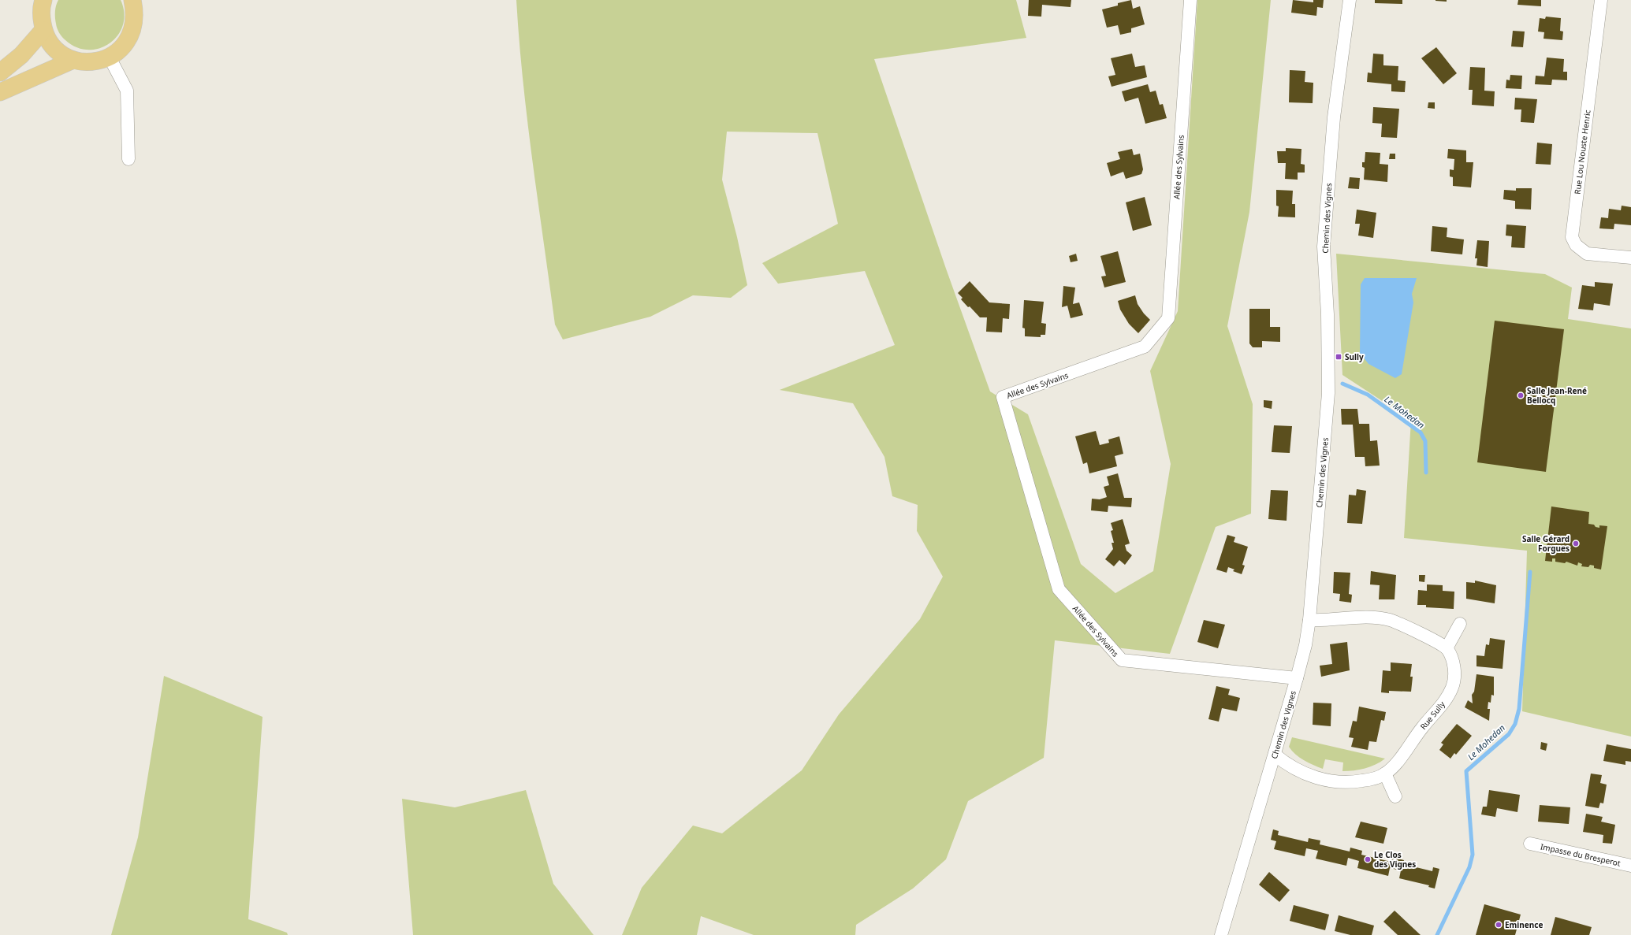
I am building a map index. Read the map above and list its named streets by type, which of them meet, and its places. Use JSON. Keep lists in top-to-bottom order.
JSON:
{
  "streets": {
    "street": [
      "Rue Lou Nouste Henric",
      "Allée des Sylvains",
      "Chemin des Vignes",
      "Rue Sully",
      "Impasse du Bresperot"
    ]
  },
  "crossings": [
    ["Allée des Sylvains", "Chemin des Vignes"],
    ["Chemin des Vignes", "Rue Sully"]
  ],
  "water": ["Le Mohedan"],
  "places": {
    "transit": ["Sully"],
    "other": [
      "Salle Jean-René Bellocq",
      "Salle Gérard Forgues",
      "Le Clos des Vignes",
      "Eminence"
    ]
  }
}
